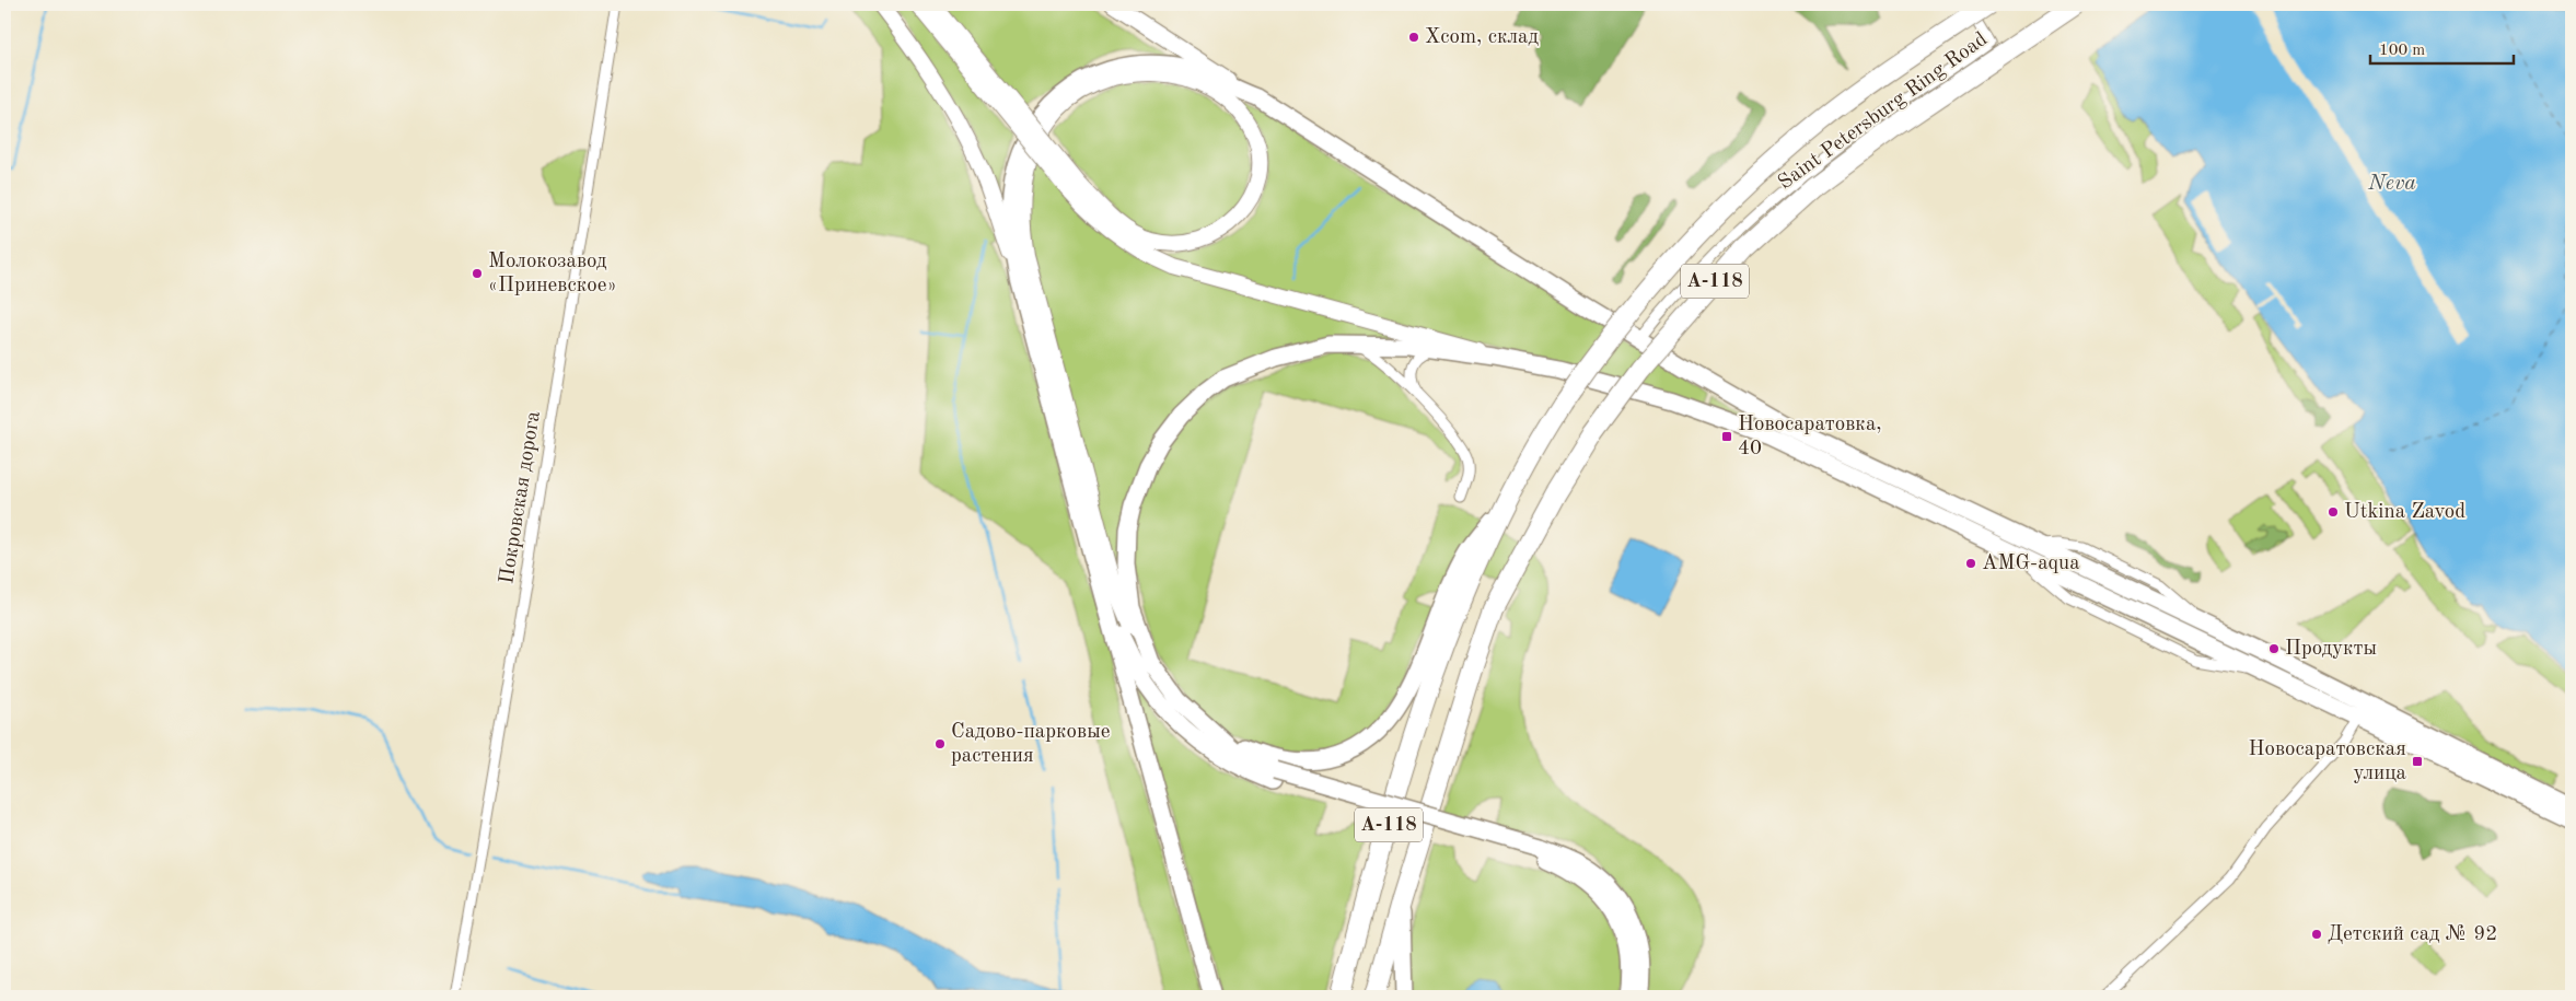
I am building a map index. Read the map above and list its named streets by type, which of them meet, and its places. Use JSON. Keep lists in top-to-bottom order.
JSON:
{
  "streets": {
    "highway": ["Saint Petersburg Ring Road", "А-118"],
    "street": ["Покровская дорога"]
  },
  "water": ["Neva"],
  "places": {
    "other": [
      "Xсom, склад",
      "Молокозавод «Приневское»",
      "Utkina Zavod",
      "AMG-aqua",
      "Продукты",
      "Садово-парковые растения",
      "Детский сад № 92"
    ],
    "transit": ["Новосаратовка, 40", "Новосаратовская улица"]
  },
  "scale_bar": "100 m"
}
